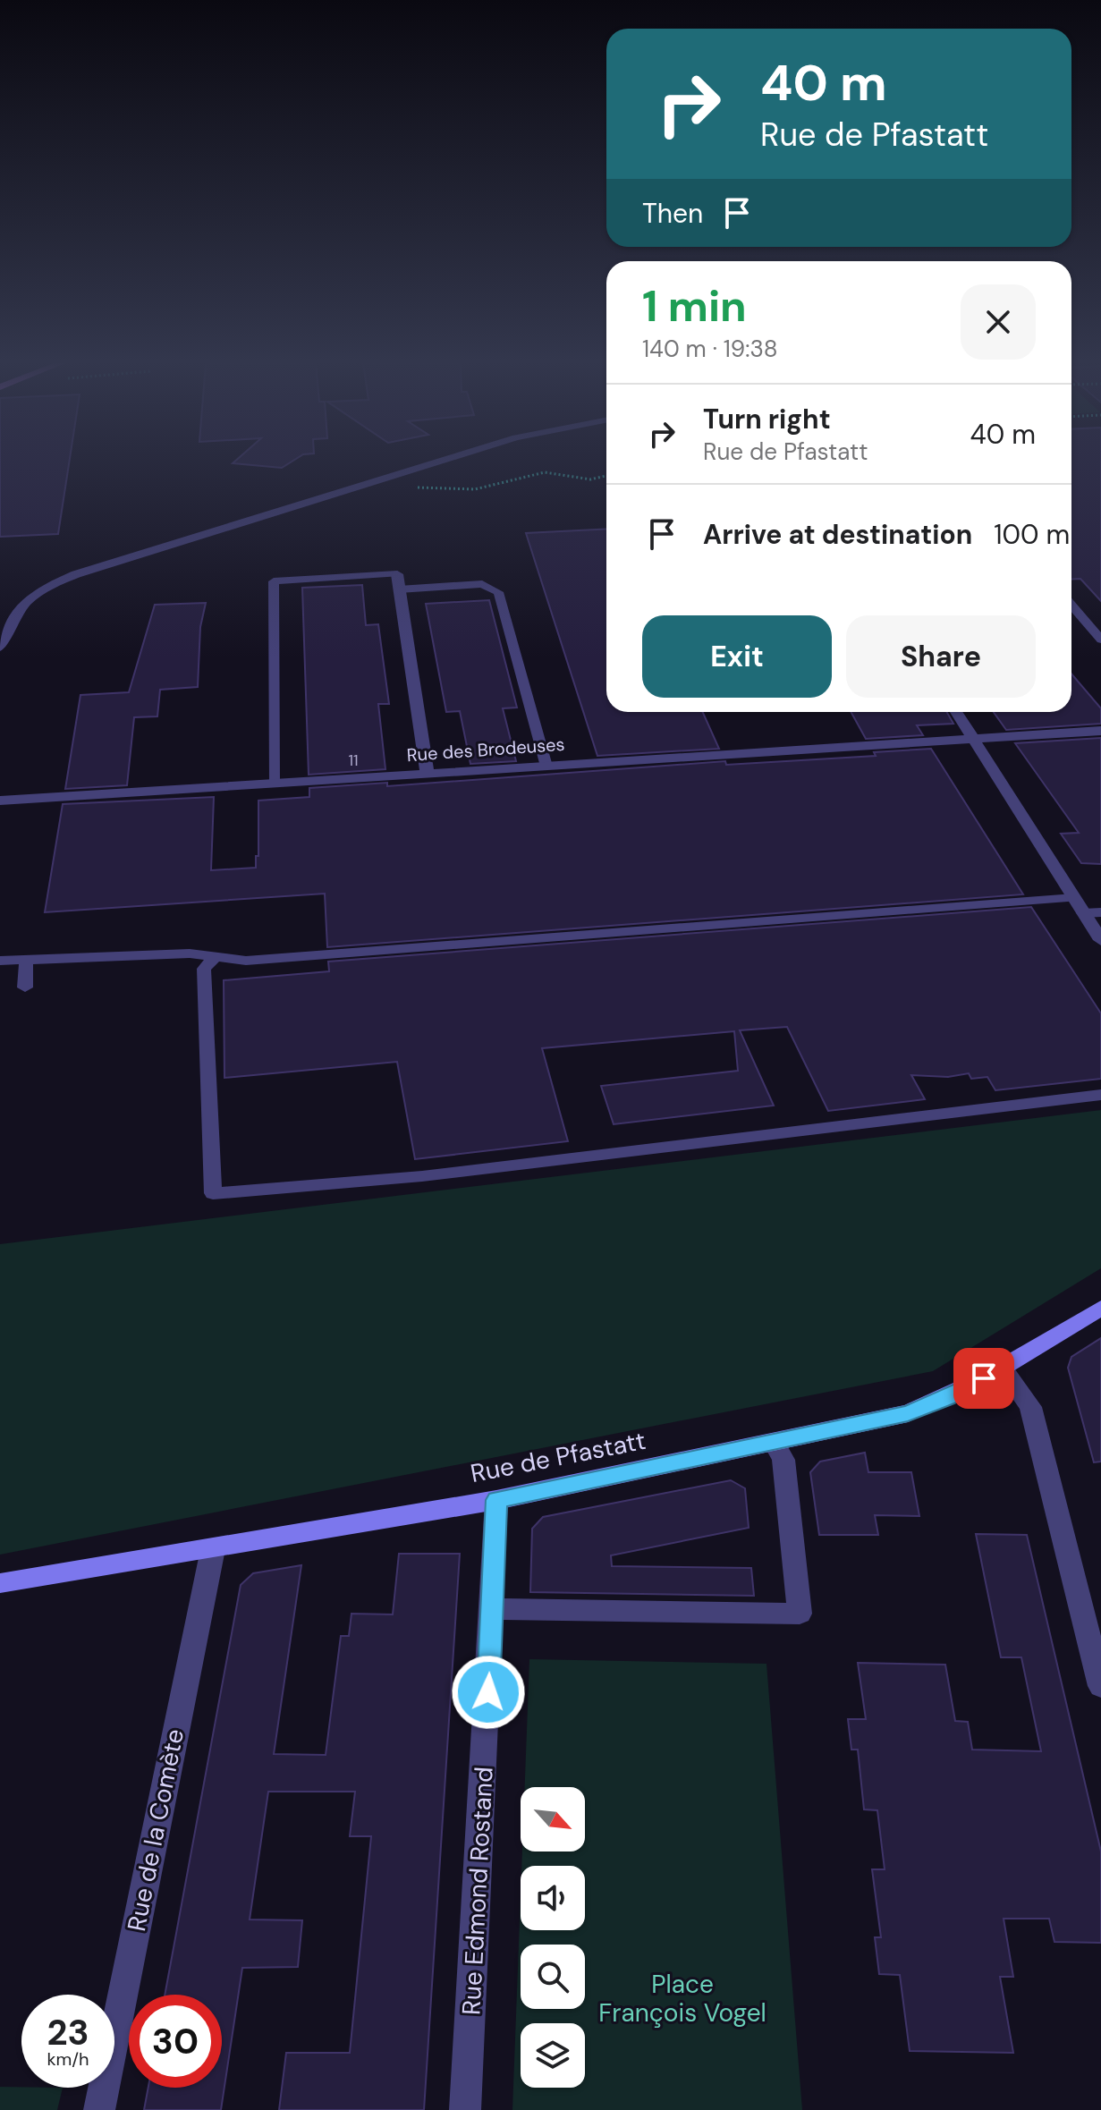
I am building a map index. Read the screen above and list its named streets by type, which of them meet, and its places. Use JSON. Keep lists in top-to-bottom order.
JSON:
{
  "streets": {
    "street": [
      "Rue des Brodeuses",
      "Rue de Pfastatt",
      "Rue de la Comète",
      "Rue Edmond Rostand"
    ]
  },
  "crossings": [
    ["Rue de Pfastatt", "Rue de la Comète"],
    ["Rue de Pfastatt", "Rue Edmond Rostand"]
  ],
  "parks": ["Place François Vogel"],
  "house_numbers": ["11"],
  "north": "bottom right",
  "page": {
    "turn": ["40 m", "Rue de Pfastatt"],
    "then": "Then",
    "heading": ["1 min", "140 m · 19:38"],
    "list": [
      {
        "name": "Turn right",
        "note": "Rue de Pfastatt",
        "value": "40 m"
      },
      {
        "name": "Arrive at destination",
        "value": "100 m"
      }
    ],
    "buttons": ["Exit", "Share"],
    "speed": "23 km/h",
    "limit": "30"
  }
}
